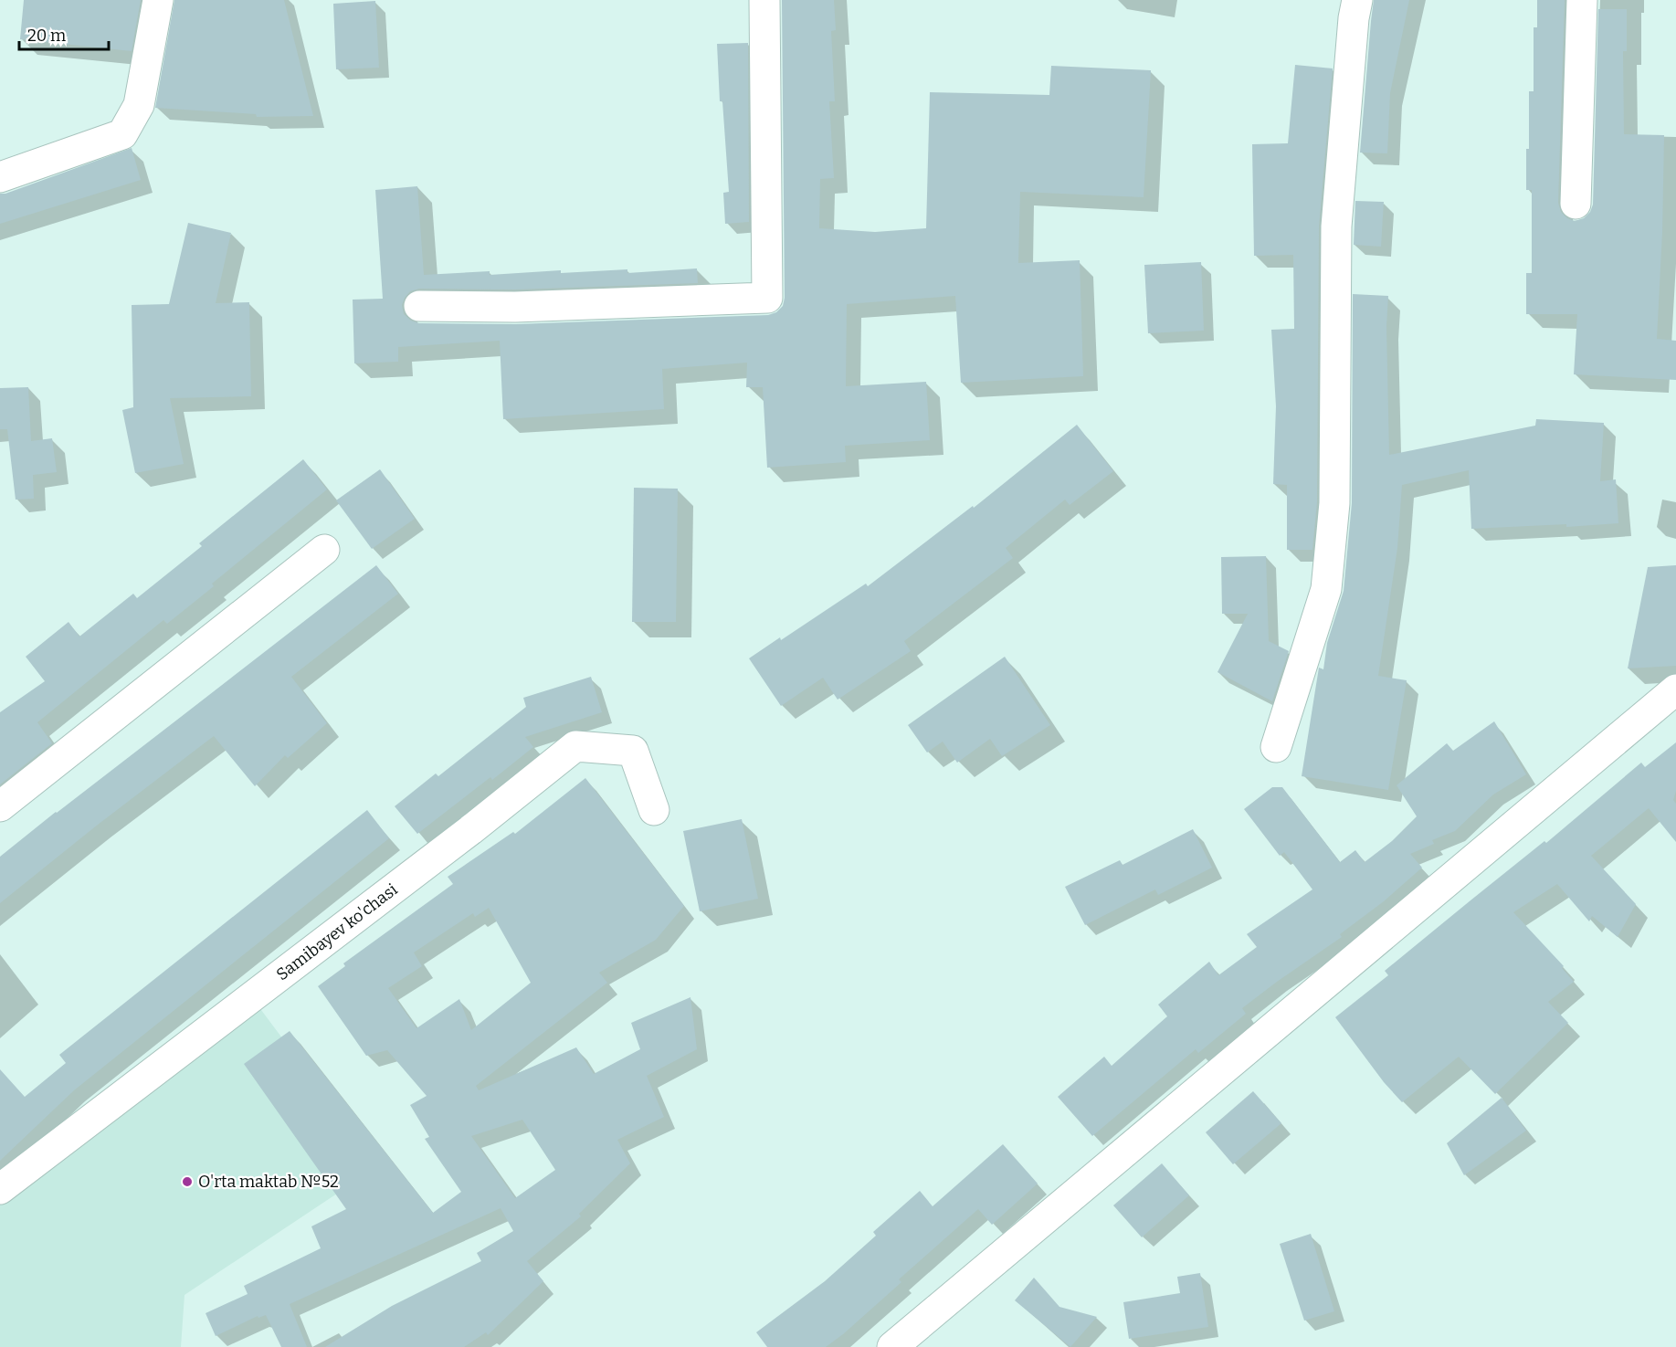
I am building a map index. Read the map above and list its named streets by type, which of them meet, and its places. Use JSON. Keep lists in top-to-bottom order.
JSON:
{
  "streets": {
    "street": ["Samibayev ko'chasi"]
  },
  "places": ["O'rta maktab №52"],
  "scale_bar": "20 m"
}
